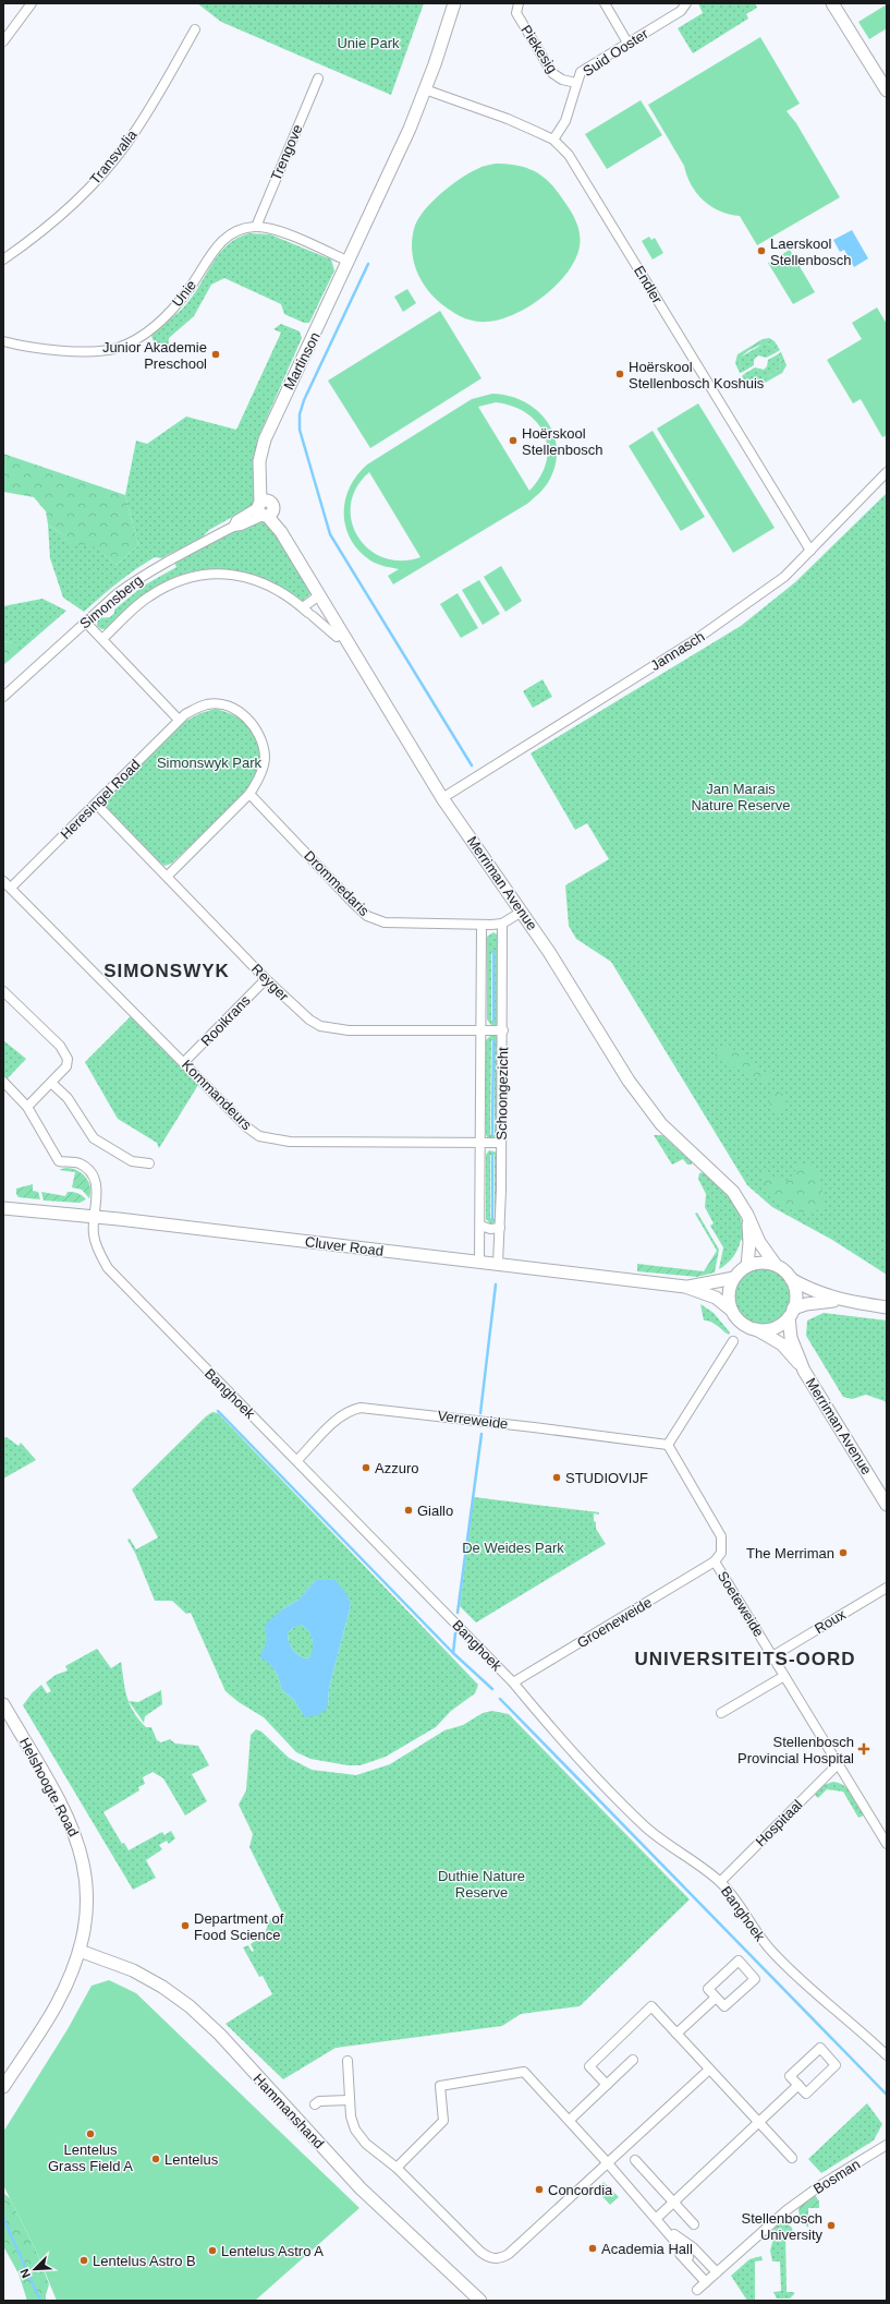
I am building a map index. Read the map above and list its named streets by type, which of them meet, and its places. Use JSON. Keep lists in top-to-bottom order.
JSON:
{
  "streets": {
    "street": [
      "Piekesig",
      "Suid Ooster",
      "Trengove",
      "Transvalia",
      "Endler",
      "Unie",
      "Martinson",
      "Simonsberg",
      "Jannasch",
      "Heresingel Road",
      "Drommedaris",
      "Merriman Avenue",
      "Reyger",
      "Rooikrans",
      "Schoongezicht",
      "Kommandeurs",
      "Cluver Road",
      "Banghoek",
      "Verreweide",
      "Soeteweide",
      "Roux",
      "Groeneweide",
      "Helshoogte Road",
      "Hospitaal",
      "Hammanshand",
      "Bosman"
    ]
  },
  "crossings": [
    ["Piekesig", "Suid Ooster"],
    ["Suid Ooster", "Endler"],
    ["Trengove", "Unie"],
    ["Endler", "Martinson"],
    ["Endler", "Jannasch"],
    ["Unie", "Martinson"],
    ["Martinson", "Simonsberg"],
    ["Martinson", "Merriman Avenue"],
    ["Simonsberg", "Merriman Avenue"],
    ["Jannasch", "Merriman Avenue"],
    ["Heresingel Road", "Drommedaris"],
    ["Heresingel Road", "Reyger"],
    ["Heresingel Road", "Kommandeurs"],
    ["Drommedaris", "Merriman Avenue"],
    ["Drommedaris", "Schoongezicht"],
    ["Merriman Avenue", "Cluver Road"],
    ["Reyger", "Rooikrans"],
    ["Reyger", "Schoongezicht"],
    ["Rooikrans", "Kommandeurs"],
    ["Schoongezicht", "Kommandeurs"],
    ["Schoongezicht", "Cluver Road"],
    ["Cluver Road", "Banghoek"],
    ["Banghoek", "Verreweide"],
    ["Banghoek", "Groeneweide"],
    ["Banghoek", "Hospitaal"],
    ["Verreweide", "Soeteweide"],
    ["Soeteweide", "Roux"],
    ["Soeteweide", "Groeneweide"],
    ["Soeteweide", "Hospitaal"],
    ["Helshoogte Road", "Hammanshand"]
  ],
  "districts": ["SIMONSWYK", "UNIVERSITEITS-OORD"],
  "parks": [
    "Unie Park",
    "Simonswyk Park",
    "Jan Marais Nature Reserve",
    "De Weides Park",
    "Duthie Nature Reserve"
  ],
  "places": {
    "other": [
      "Laerskool Stellenbosch",
      "Junior Akademie Preschool",
      "Hoërskool Stellenbosch Koshuis",
      "Hoërskool Stellenbosch",
      "Azzuro",
      "STUDIOVIJF",
      "Giallo",
      "The Merriman",
      "Department of Food Science",
      "Lentelus Grass Field A",
      "Lentelus",
      "Concordia",
      "Stellenbosch University",
      "Academia Hall",
      "Lentelus Astro A",
      "Lentelus Astro B"
    ],
    "health": ["Stellenbosch Provincial Hospital"]
  },
  "north": "bottom left"
}
